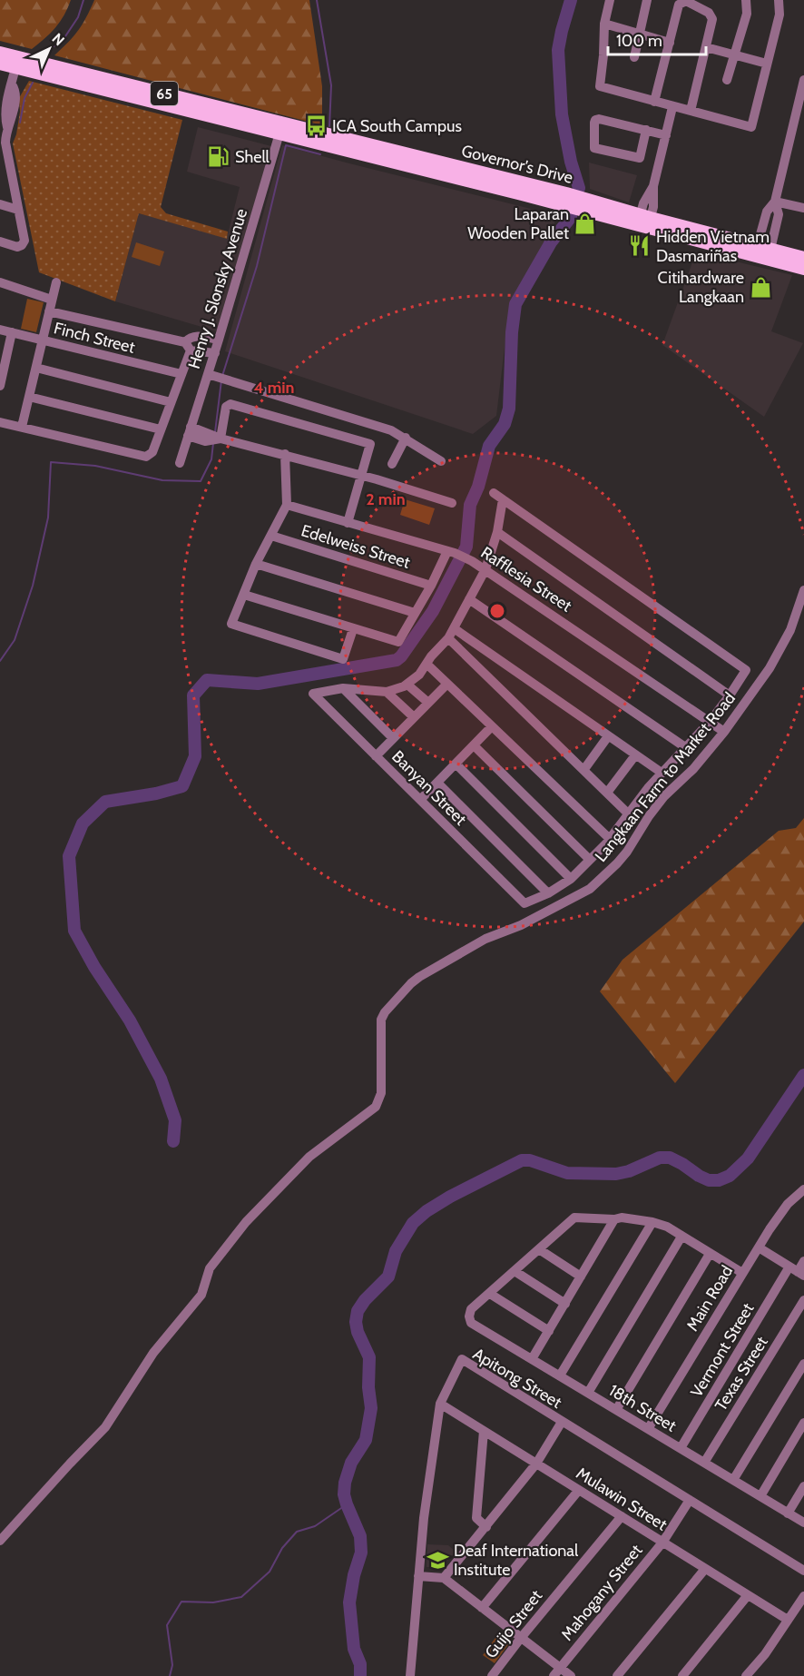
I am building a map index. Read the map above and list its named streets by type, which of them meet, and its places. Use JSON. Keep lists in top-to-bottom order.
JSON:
{
  "streets": {
    "main road": ["65", "Governor's Drive"],
    "street": [
      "Henry J. Slonsky Avenue",
      "Finch Street",
      "Edelweiss Street",
      "Rafflesia Street",
      "Langkaan Farm to Market Road",
      "Banyan Street",
      "Main Road",
      "Vermont Street",
      "Texas Street",
      "Apitong Street",
      "18th Street",
      "Mulawin Street",
      "Mahogany Street",
      "Guijo Street"
    ]
  },
  "crossings": [
    ["Governor's Drive", "Henry J. Slonsky Avenue"],
    ["Rafflesia Street", "Langkaan Farm to Market Road"],
    ["Main Road", "18th Street"],
    ["Vermont Street", "18th Street"],
    ["Texas Street", "18th Street"],
    ["Apitong Street", "Mulawin Street"],
    ["Apitong Street", "Mahogany Street"],
    ["Mulawin Street", "Mahogany Street"],
    ["Mulawin Street", "Guijo Street"]
  ],
  "places": {
    "bus stop": ["ICA South Campus"],
    "fuel station": ["Shell"],
    "shop": ["Laparan Wooden Pallet", "Citihardware Langkaan"],
    "restaurant": ["Hidden Vietnam Dasmariñas"],
    "school or university": ["Deaf International Institute"]
  },
  "scale_bar": "100 m",
  "north": "top right",
  "rings": ["4 min", "2 min"]
}
